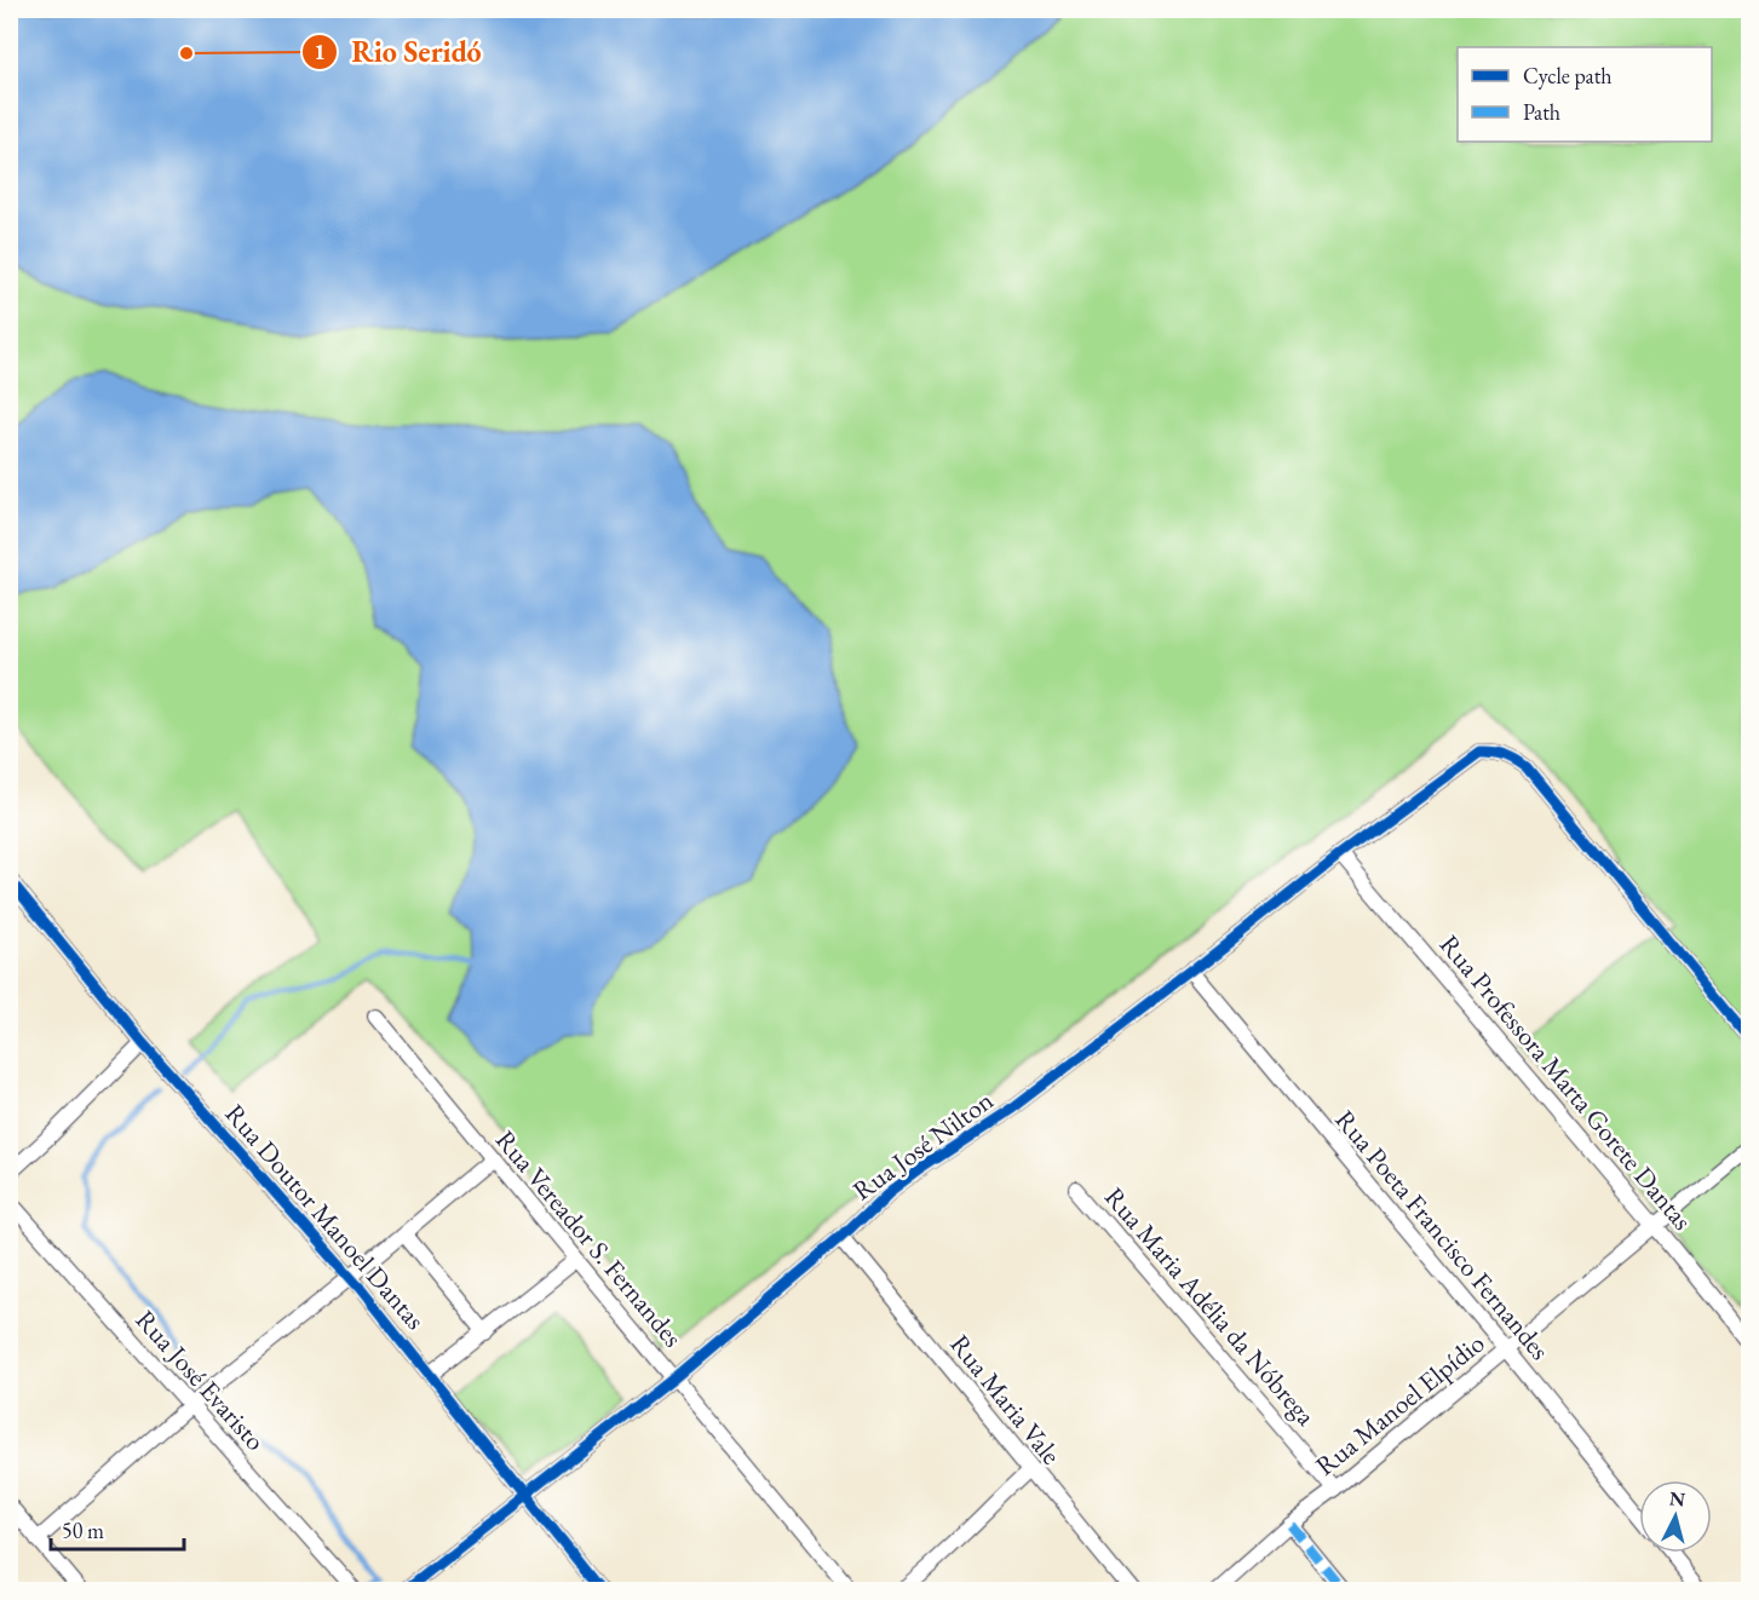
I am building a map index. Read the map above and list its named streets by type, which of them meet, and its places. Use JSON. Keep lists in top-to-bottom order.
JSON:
{
  "streets": {
    "street": [
      "Rua Professora Marta Gorete Dantas",
      "Rua José Nilton",
      "Rua Doutor Manoel Dantas",
      "Rua Poeta Francisco Fernandes",
      "Rua Vereador S. Fernandes",
      "Rua Maria Adélia da Nóbrega",
      "Rua José Evaristo",
      "Rua Maria Vale",
      "Rua Manoel Elpídio"
    ]
  },
  "crossings": [
    ["Rua Professora Marta Gorete Dantas", "Rua José Nilton"],
    ["Rua Professora Marta Gorete Dantas", "Rua Manoel Elpídio"],
    ["Rua José Nilton", "Rua Doutor Manoel Dantas"],
    ["Rua José Nilton", "Rua Poeta Francisco Fernandes"],
    ["Rua José Nilton", "Rua Vereador S. Fernandes"],
    ["Rua José Nilton", "Rua Maria Vale"],
    ["Rua Poeta Francisco Fernandes", "Rua Manoel Elpídio"],
    ["Rua Maria Adélia da Nóbrega", "Rua Manoel Elpídio"]
  ],
  "places": ["Rio Seridó"],
  "legend": ["Cycle path", "Path"],
  "scale_bar": "50 m",
  "north": "top"
}
